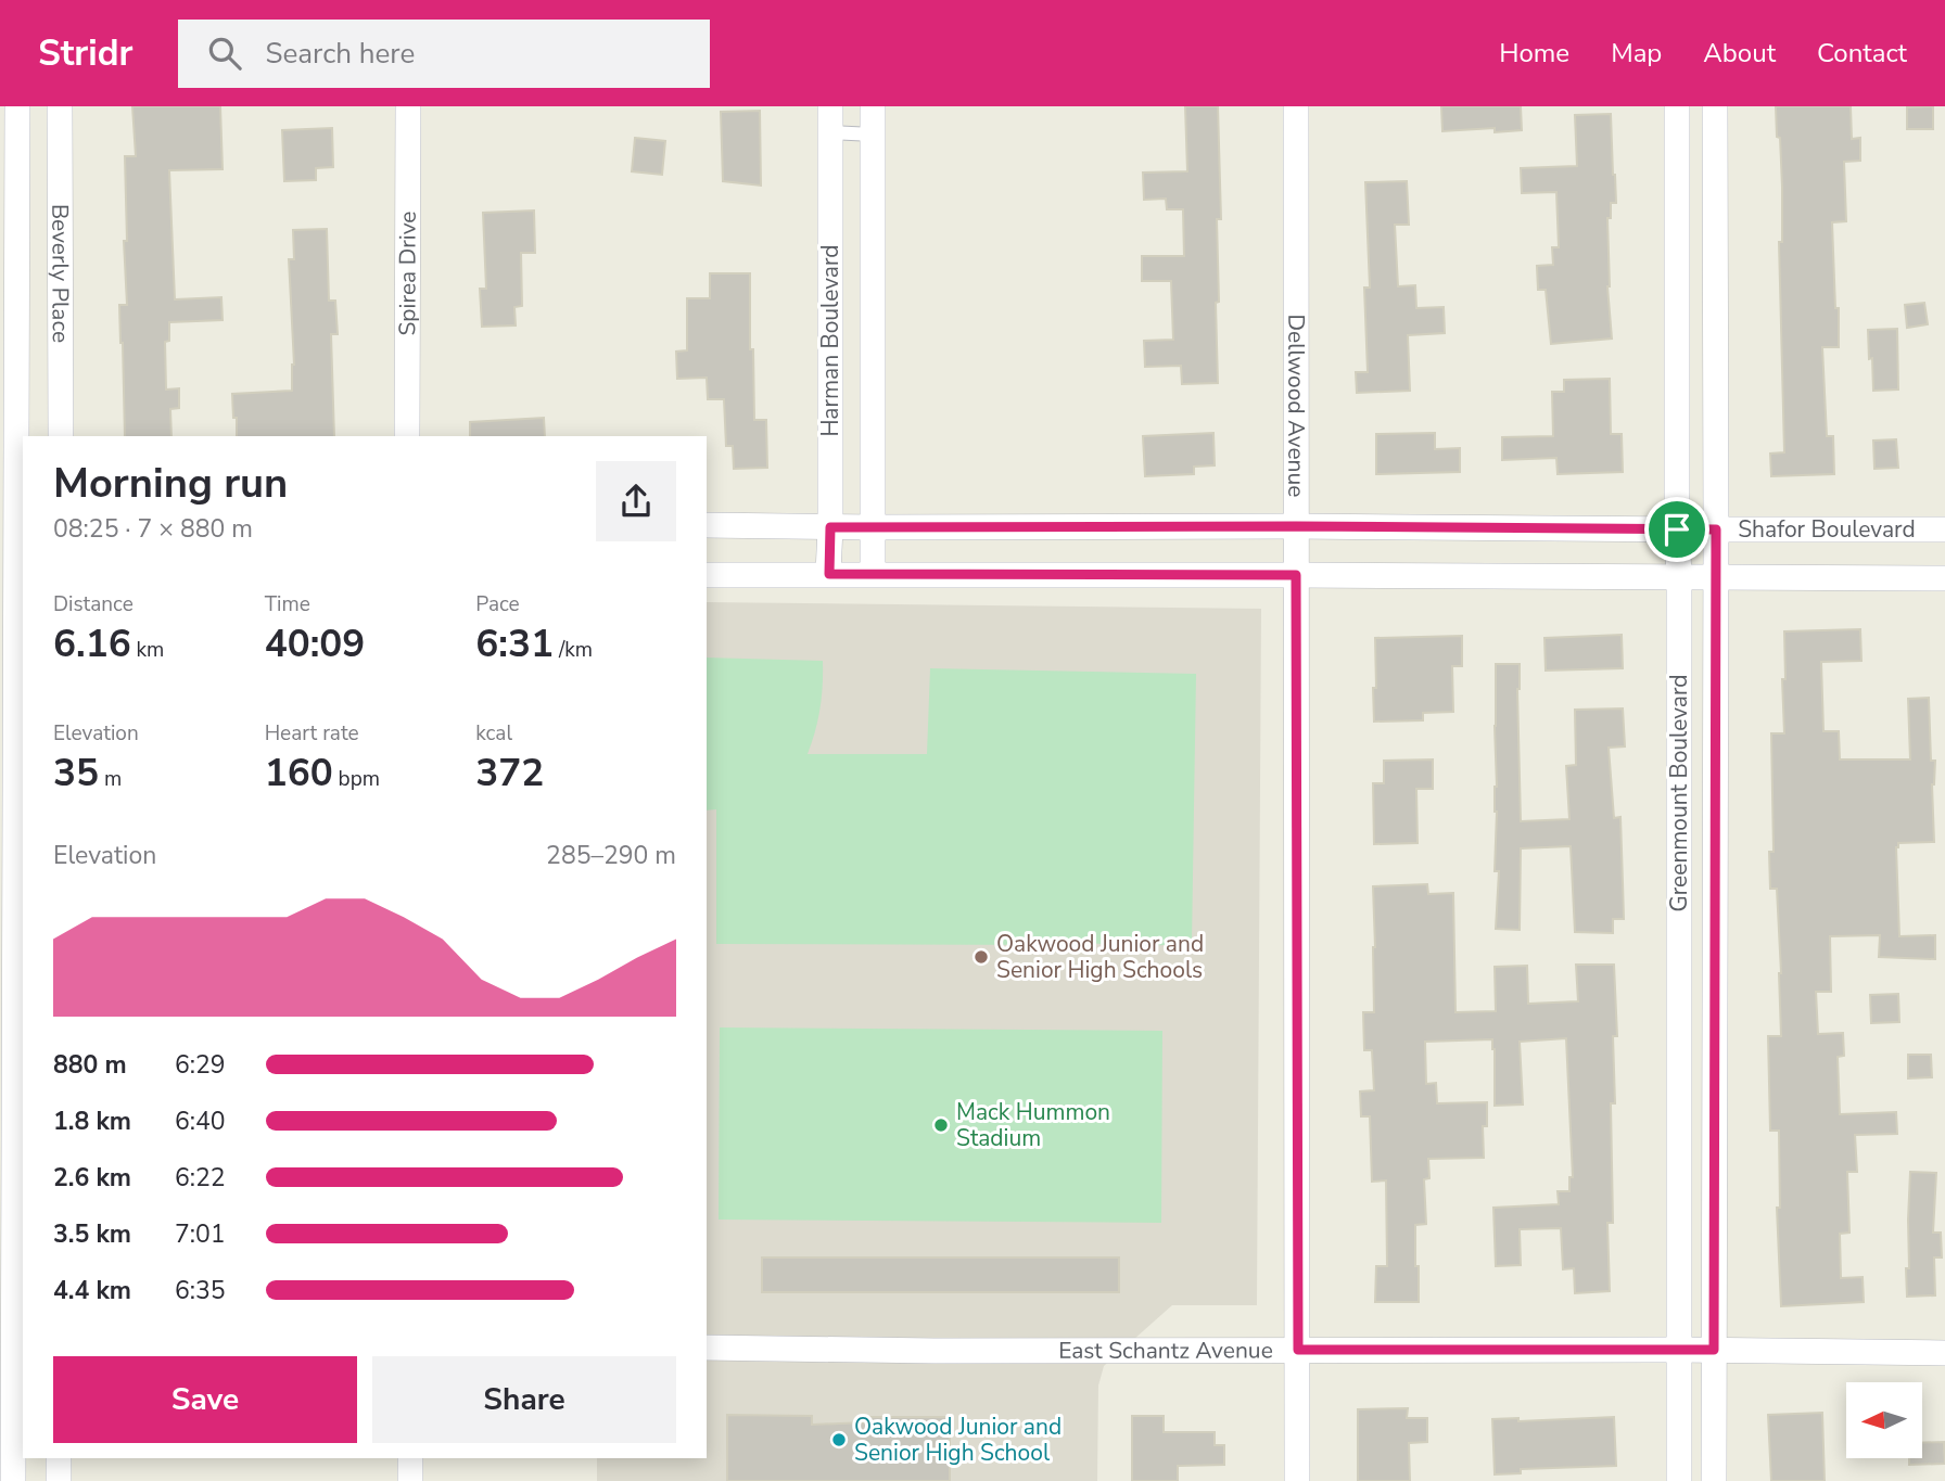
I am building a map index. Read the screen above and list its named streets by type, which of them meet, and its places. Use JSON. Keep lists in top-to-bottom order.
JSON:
{
  "streets": {
    "street": [
      "Beverly Place",
      "Spirea Drive",
      "Harman Boulevard",
      "Dellwood Avenue",
      "Shafor Boulevard",
      "Greenmount Boulevard",
      "East Schantz Avenue"
    ]
  },
  "crossings": [
    ["Harman Boulevard", "Shafor Boulevard"],
    ["Dellwood Avenue", "Shafor Boulevard"],
    ["Dellwood Avenue", "East Schantz Avenue"],
    ["Shafor Boulevard", "Greenmount Boulevard"],
    ["Greenmount Boulevard", "East Schantz Avenue"]
  ],
  "places": ["Oakwood Junior and Senior High Schools", "Mack Hummon Stadium", "Oakwood Junior and Senior High School"],
  "north": "left",
  "page": {
    "header": "Stridr",
    "search": "Search here",
    "nav": [
      "Home",
      "Map",
      "About",
      "Contact"
    ],
    "heading": ["Morning run", "08:25 · 7 × 880 m"],
    "stats": [
      ["Distance", "6.16 km"],
      ["Time", "40:09"],
      ["Pace", "6:31 /km"],
      ["Elevation", "35 m"],
      ["Heart rate", "160 bpm"],
      ["kcal", "372"]
    ],
    "chart": ["Elevation", "285–290 m"],
    "list": [
      {
        "name": "880 m",
        "note": "6:29"
      },
      {
        "name": "1.8 km",
        "note": "6:40"
      },
      {
        "name": "2.6 km",
        "note": "6:22"
      },
      {
        "name": "3.5 km",
        "note": "7:01"
      },
      {
        "name": "4.4 km",
        "note": "6:35"
      }
    ],
    "buttons": ["Save", "Share"]
  }
}
